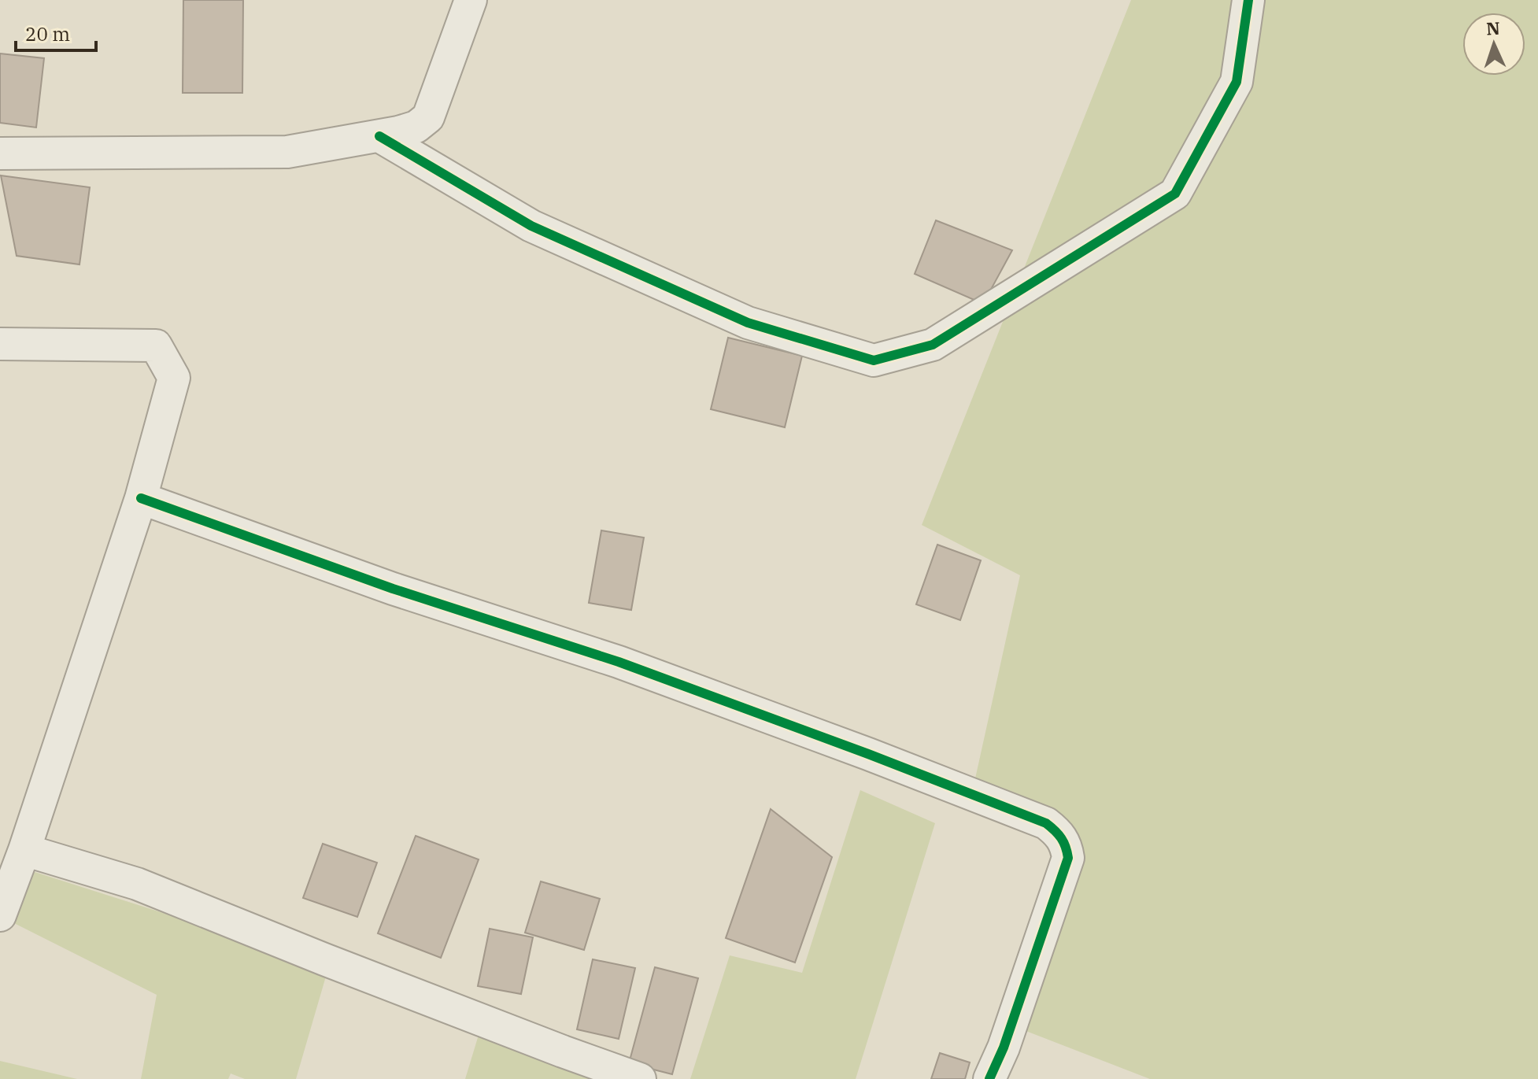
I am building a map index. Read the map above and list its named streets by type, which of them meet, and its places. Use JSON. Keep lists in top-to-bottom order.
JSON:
{
  "scale_bar": "20 m",
  "north": "top"
}
